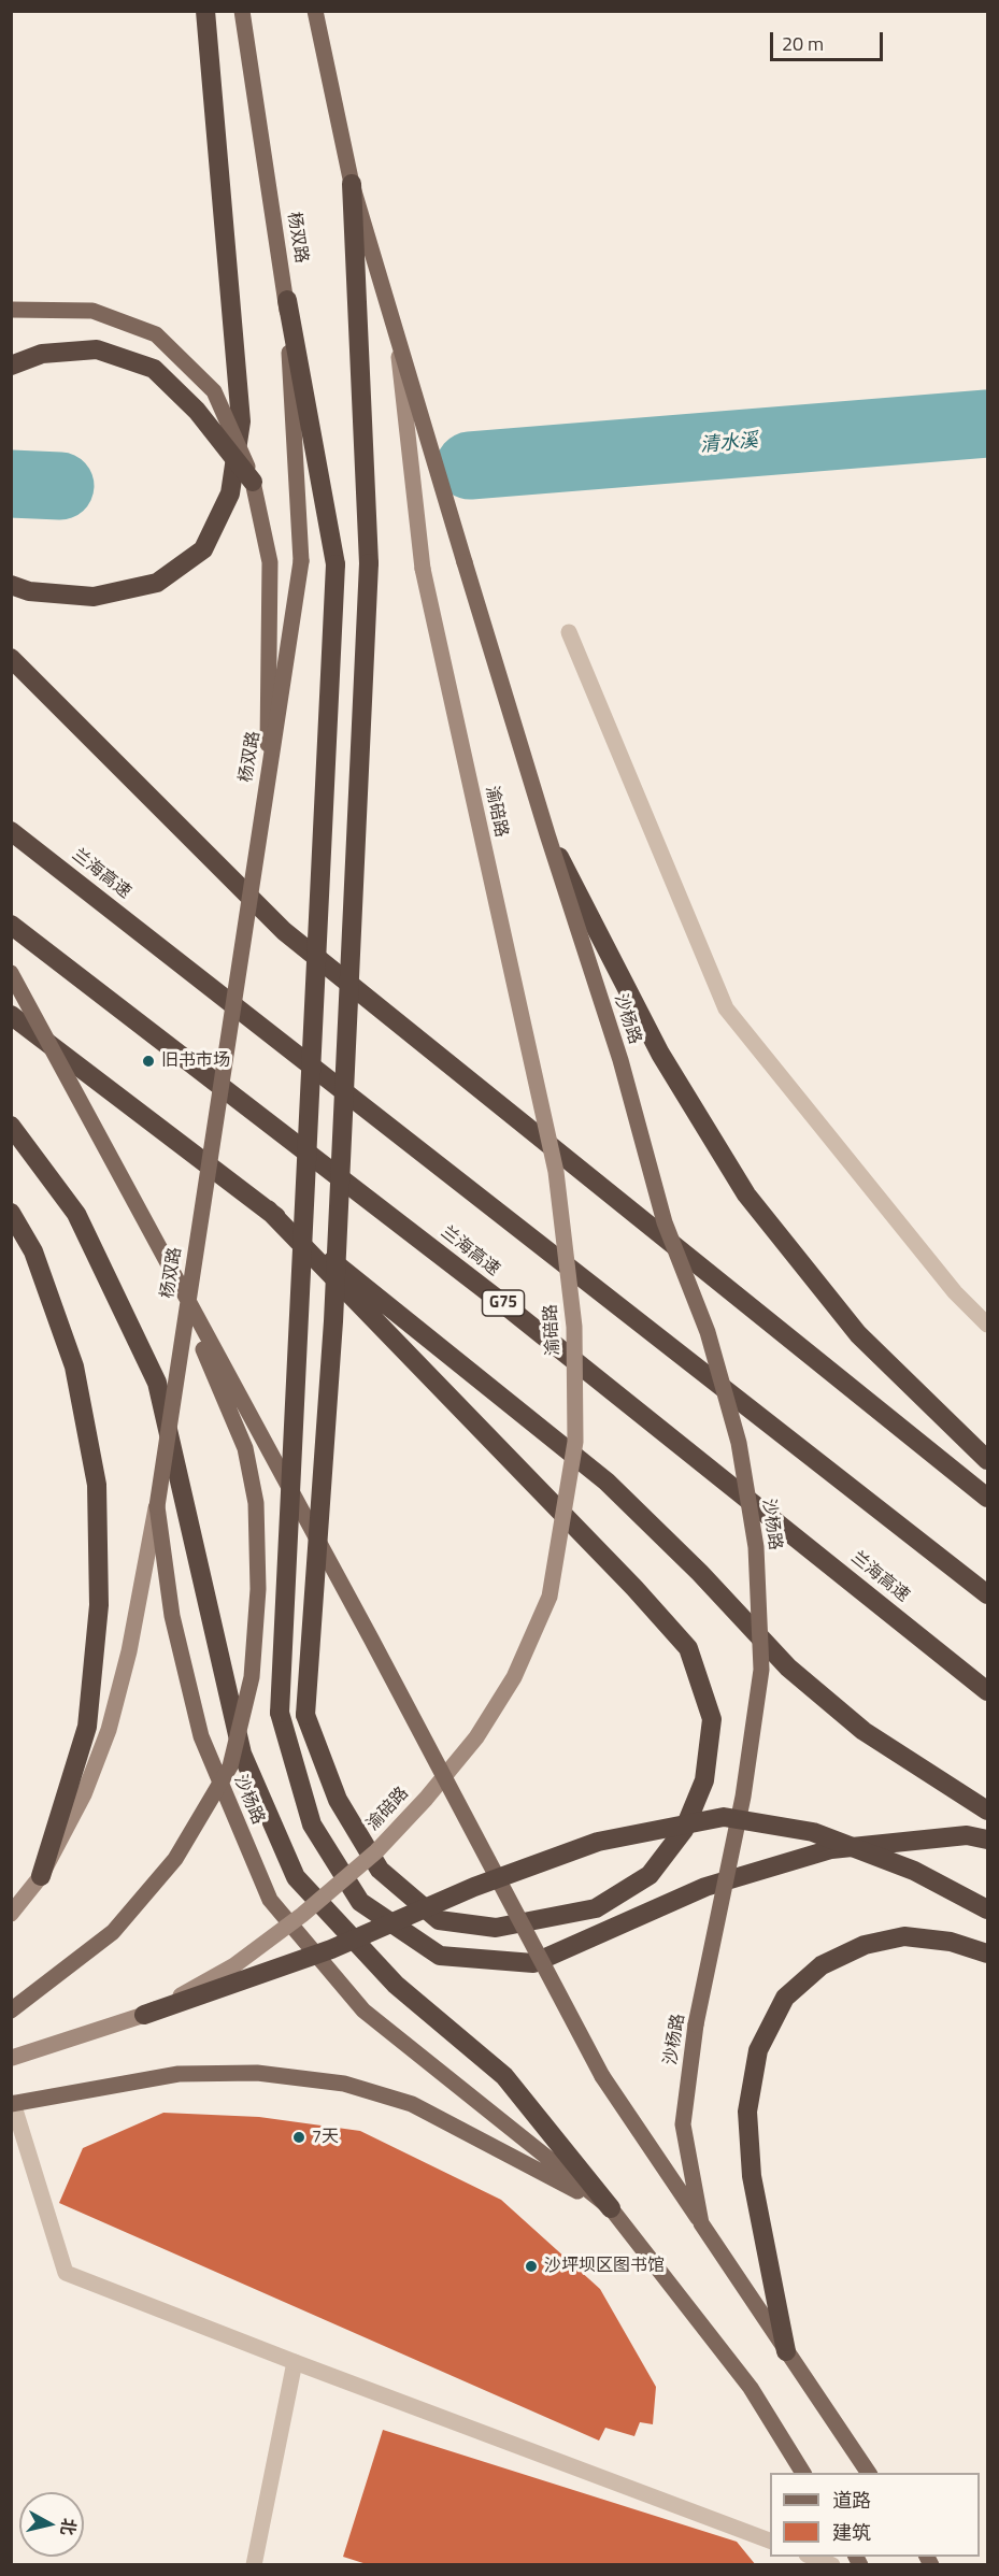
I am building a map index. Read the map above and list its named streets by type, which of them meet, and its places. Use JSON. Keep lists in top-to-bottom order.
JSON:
{
  "streets": {
    "highway": ["兰海高速", "G75"],
    "main road": ["杨双路", "渝碚路", "沙杨路"]
  },
  "crossings": [
    ["杨双路", "沙杨路"],
    ["渝碚路", "沙杨路"]
  ],
  "water": ["清水溪"],
  "places": ["旧书市场", "7天", "沙坪坝区图书馆"],
  "legend": ["道路", "建筑"],
  "scale_bar": "20 m",
  "north": "right"
}
